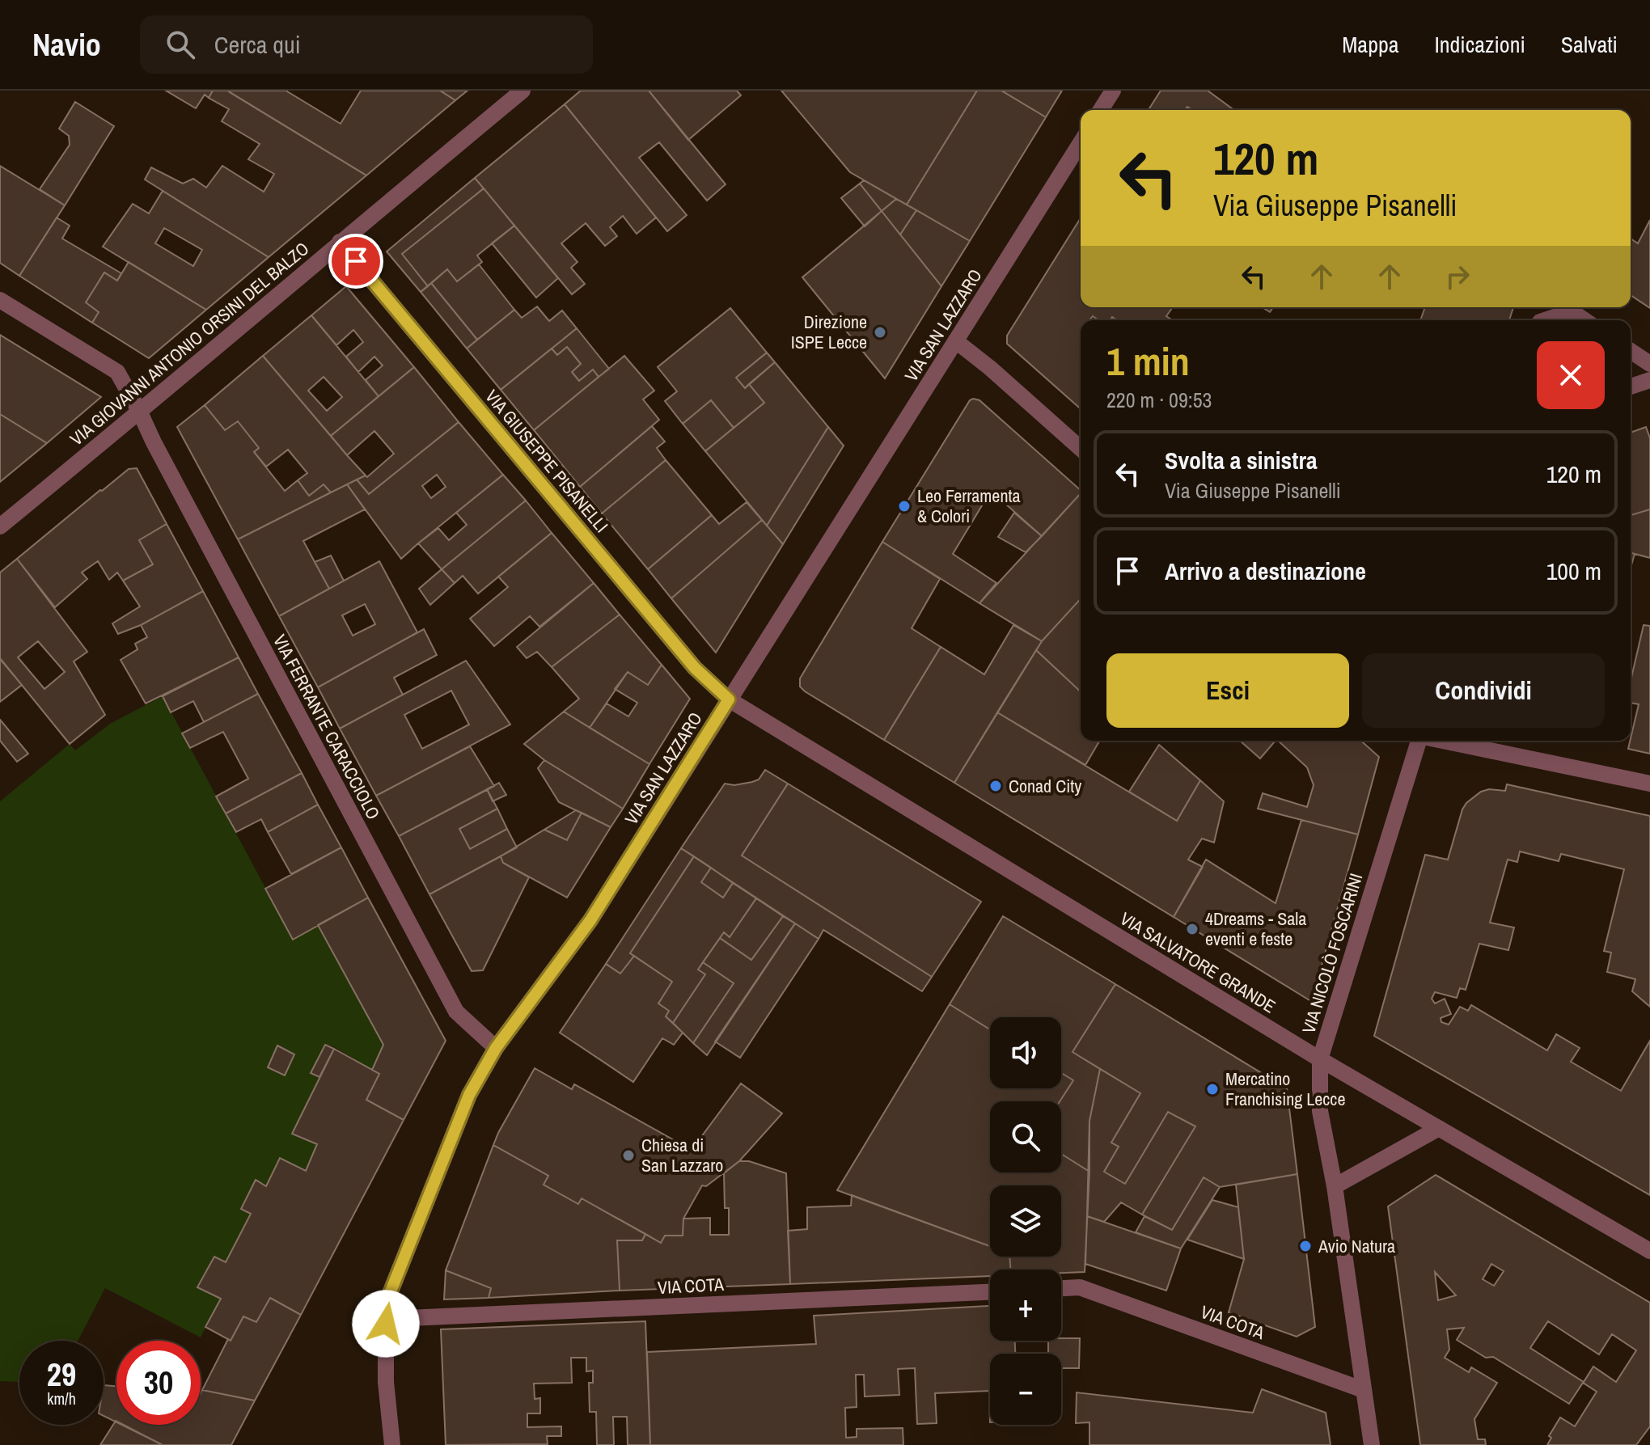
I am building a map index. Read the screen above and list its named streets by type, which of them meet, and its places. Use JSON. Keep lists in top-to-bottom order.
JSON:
{
  "streets": {
    "street": [
      "VIA SAN LAZZARO",
      "VIA GIOVANNI ANTONIO ORSINI DEL BALZO",
      "VIA GIUSEPPE PISANELLI",
      "VIA FERRANTE CARACCIOLO",
      "VIA NICOLÒ FOSCARINI",
      "VIA SALVATORE GRANDE",
      "VIA COTA"
    ]
  },
  "crossings": [
    ["VIA SAN LAZZARO", "VIA GIUSEPPE PISANELLI"],
    ["VIA SAN LAZZARO", "VIA FERRANTE CARACCIOLO"],
    ["VIA SAN LAZZARO", "VIA SALVATORE GRANDE"],
    ["VIA SAN LAZZARO", "VIA COTA"],
    ["VIA GIOVANNI ANTONIO ORSINI DEL BALZO", "VIA GIUSEPPE PISANELLI"],
    ["VIA GIOVANNI ANTONIO ORSINI DEL BALZO", "VIA FERRANTE CARACCIOLO"],
    ["VIA GIUSEPPE PISANELLI", "VIA SALVATORE GRANDE"],
    ["VIA NICOLÒ FOSCARINI", "VIA SALVATORE GRANDE"],
    ["VIA NICOLÒ FOSCARINI", "VIA COTA"]
  ],
  "places": [
    "Direzione ISPE Lecce",
    "Leo Ferramenta & Colori",
    "Conad City",
    "4Dreams - Sala eventi e feste",
    "Mercatino Franchising Lecce",
    "Chiesa di San Lazzaro",
    "Avio Natura"
  ],
  "page": {
    "header": "Navio",
    "search": "Cerca qui",
    "nav": ["Mappa", "Indicazioni", "Salvati"],
    "turn": ["120 m", "Via Giuseppe Pisanelli"],
    "heading": ["1 min", "220 m · 09:53"],
    "list": [
      {
        "name": "Svolta a sinistra",
        "note": "Via Giuseppe Pisanelli",
        "value": "120 m"
      },
      {
        "name": "Arrivo a destinazione",
        "value": "100 m"
      }
    ],
    "buttons": ["Esci", "Condividi"],
    "map_buttons": ["+", "−"],
    "speed": "29 km/h",
    "limit": "30"
  }
}
